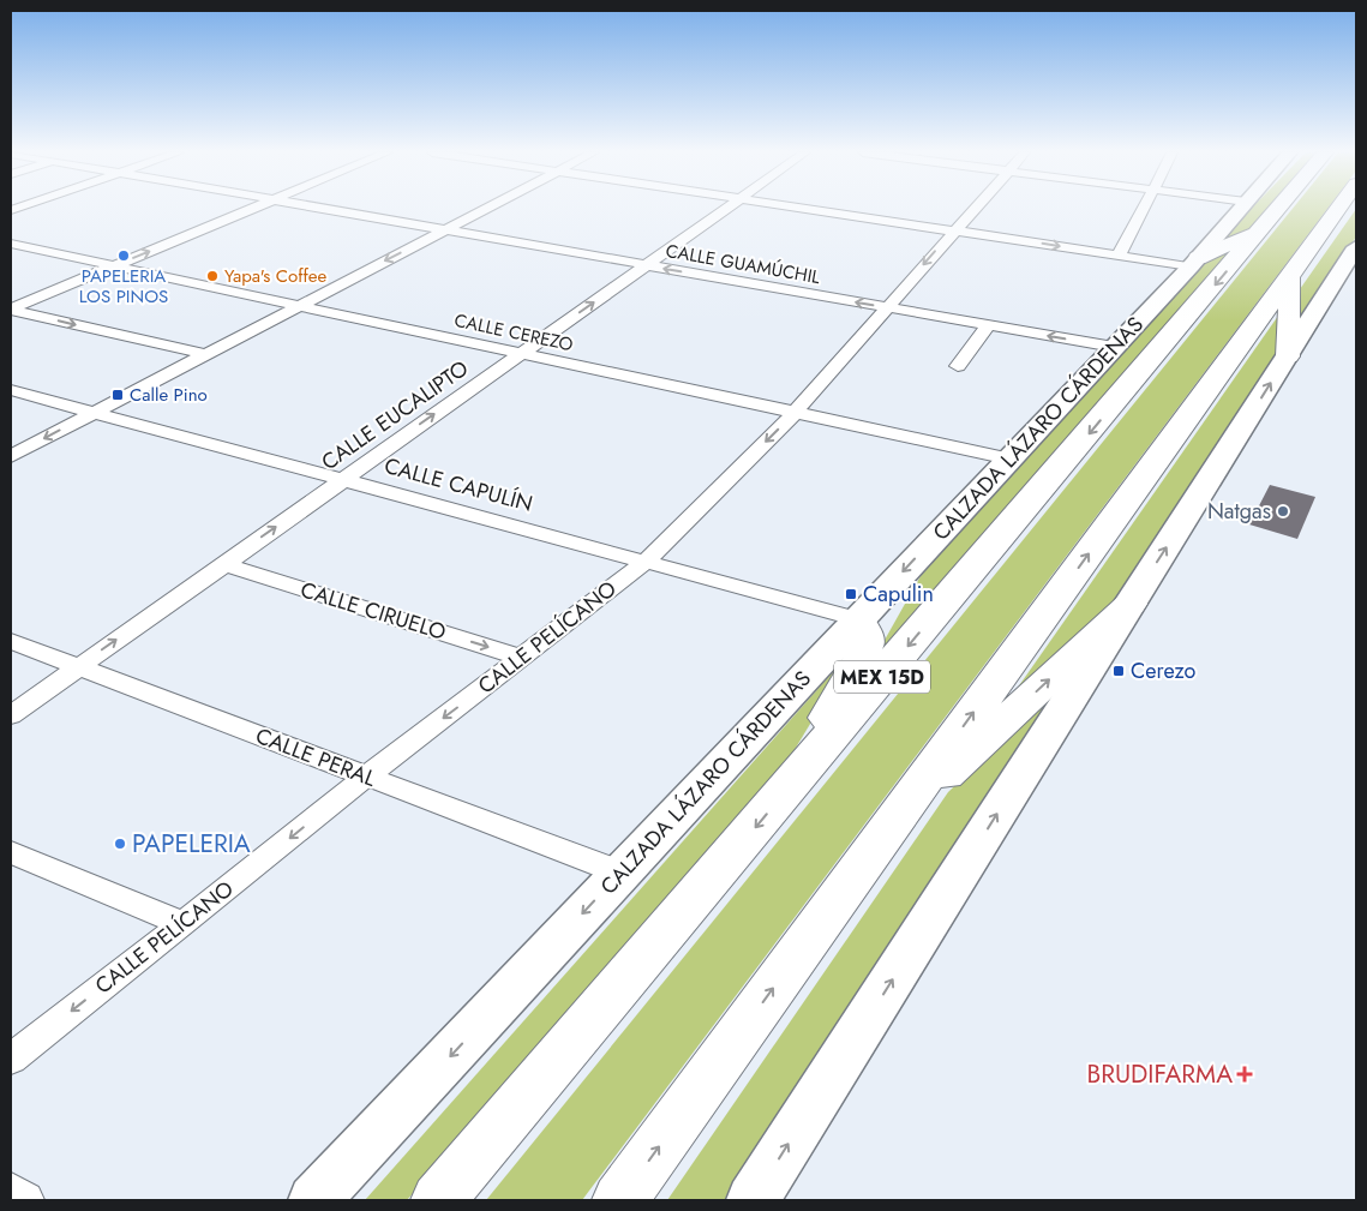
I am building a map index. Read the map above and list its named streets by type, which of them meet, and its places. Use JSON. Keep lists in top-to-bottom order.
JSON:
{
  "streets": {
    "highway": ["CALZADA LÁZARO CÁRDENAS", "MEX 15D"],
    "street": [
      "CALLE GUAMÚCHIL",
      "CALLE CEREZO",
      "CALLE EUCALIPTO",
      "CALLE CAPULÍN",
      "CALLE CIRUELO",
      "CALLE PELÍCANO",
      "CALLE PERAL"
    ]
  },
  "crossings": [
    ["CALLE GUAMÚCHIL", "CALLE EUCALIPTO"],
    ["CALLE GUAMÚCHIL", "CALZADA LÁZARO CÁRDENAS"],
    ["CALLE GUAMÚCHIL", "CALLE PELÍCANO"],
    ["CALLE CEREZO", "CALLE EUCALIPTO"],
    ["CALLE CEREZO", "CALZADA LÁZARO CÁRDENAS"],
    ["CALLE CEREZO", "CALLE PELÍCANO"],
    ["CALLE EUCALIPTO", "CALLE CAPULÍN"],
    ["CALLE EUCALIPTO", "CALLE CIRUELO"],
    ["CALLE EUCALIPTO", "CALLE PERAL"],
    ["CALZADA LÁZARO CÁRDENAS", "CALLE CAPULÍN"],
    ["CALZADA LÁZARO CÁRDENAS", "CALLE PERAL"],
    ["CALLE CAPULÍN", "CALLE PELÍCANO"],
    ["CALLE CIRUELO", "CALLE PELÍCANO"],
    ["CALLE PELÍCANO", "CALLE PERAL"]
  ],
  "one_way": ["CALLE CIRUELO", "CALLE PELÍCANO"],
  "places": {
    "other": [
      "PAPELERIA LOS PINOS",
      "Yapa's Coffee",
      "Natgas",
      "PAPELERIA"
    ],
    "transit": ["Calle Pino", "Capulin", "Cerezo"],
    "health": ["BRUDIFARMA"]
  }
}
